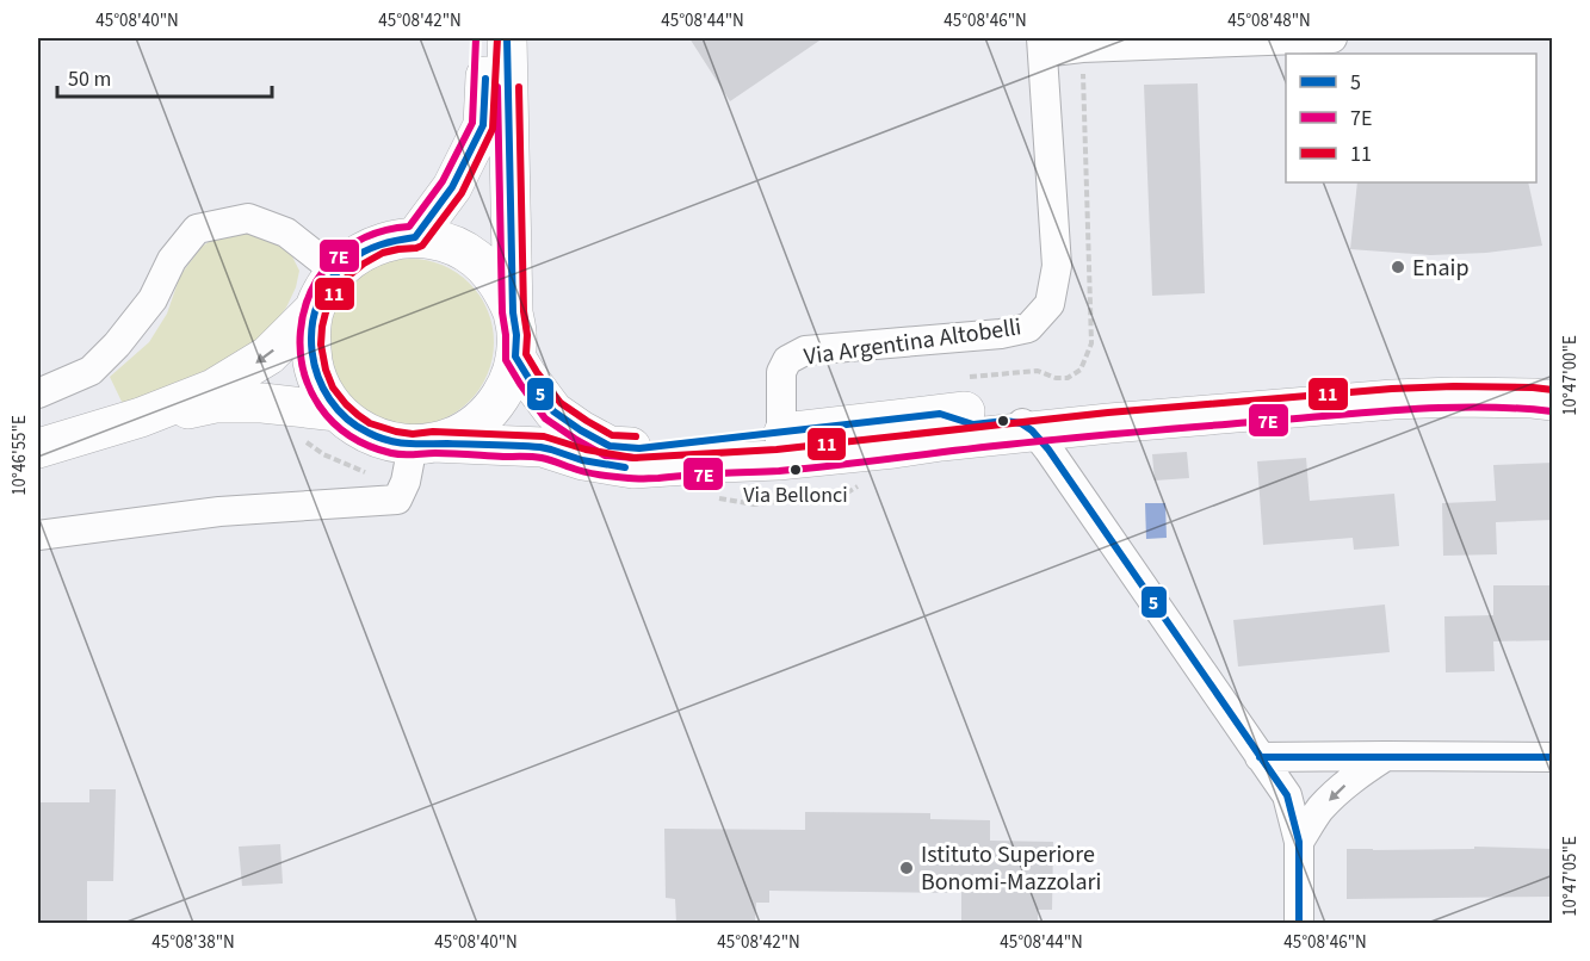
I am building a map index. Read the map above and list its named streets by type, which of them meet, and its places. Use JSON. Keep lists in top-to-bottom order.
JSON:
{
  "streets": {
    "street": ["Via Argentina Altobelli"]
  },
  "places": ["Enaip", "Via Bellonci", "Istituto Superiore Bonomi-Mazzolari"],
  "lines": ["transit line 5", "transit line 7E", "transit line 11"],
  "legend": ["5", "7E", "11"],
  "scale_bar": "50 m",
  "coordinates": [
    "45°08'40\"N",
    "45°08'42\"N",
    "45°08'44\"N",
    "45°08'46\"N",
    "45°08'48\"N",
    "10°47'00\"E",
    "10°46'55\"E",
    "10°47'05\"E",
    "45°08'38\"N"
  ]
}
